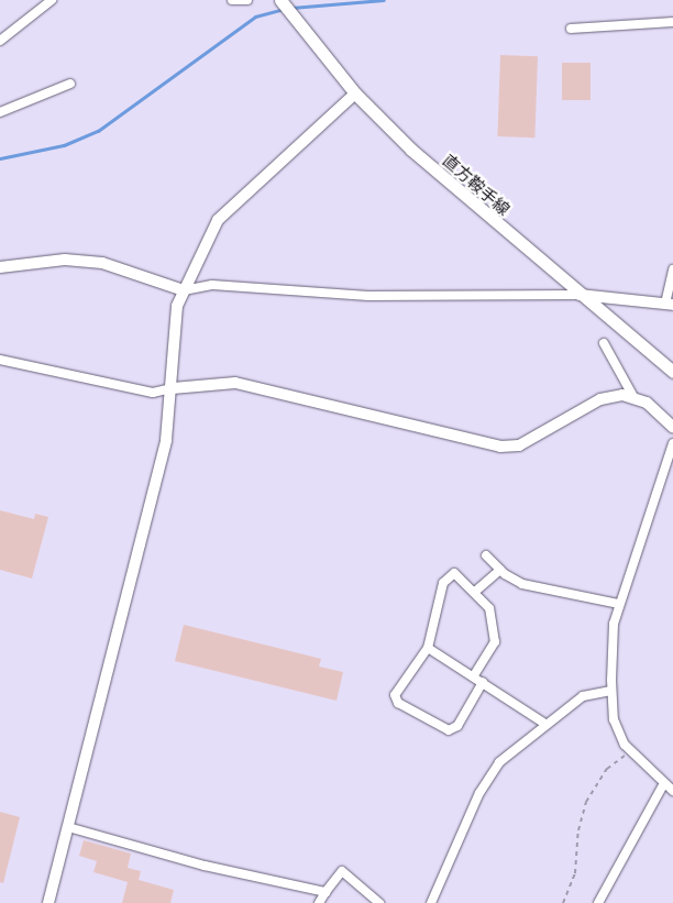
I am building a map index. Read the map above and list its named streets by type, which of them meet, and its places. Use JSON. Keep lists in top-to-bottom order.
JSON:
{
  "streets": {
    "main road": ["直方鞍手線"]
  }
}
